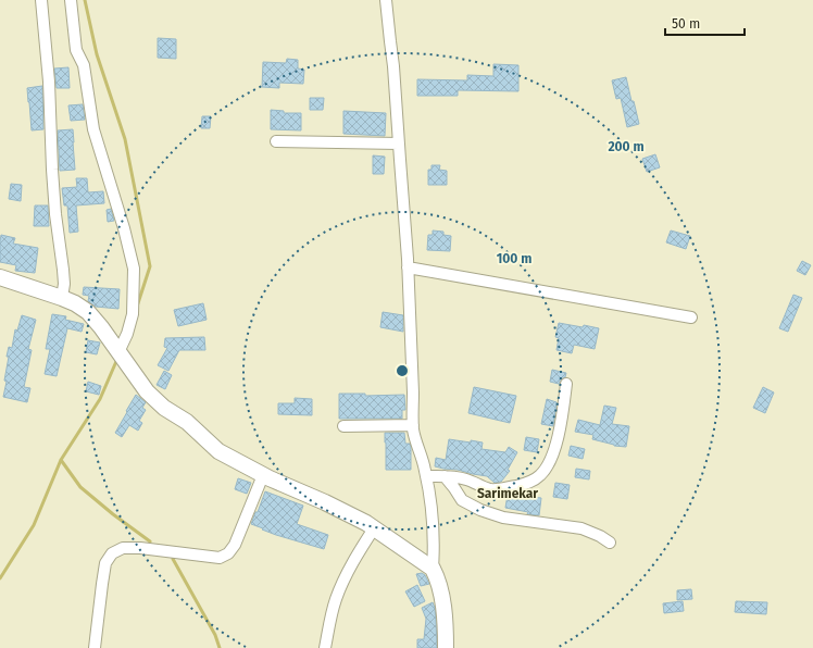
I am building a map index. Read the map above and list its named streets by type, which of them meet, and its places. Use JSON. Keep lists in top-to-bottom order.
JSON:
{
  "districts": ["Sarimekar"],
  "scale_bar": "50 m",
  "rings": ["200 m", "100 m"]
}
